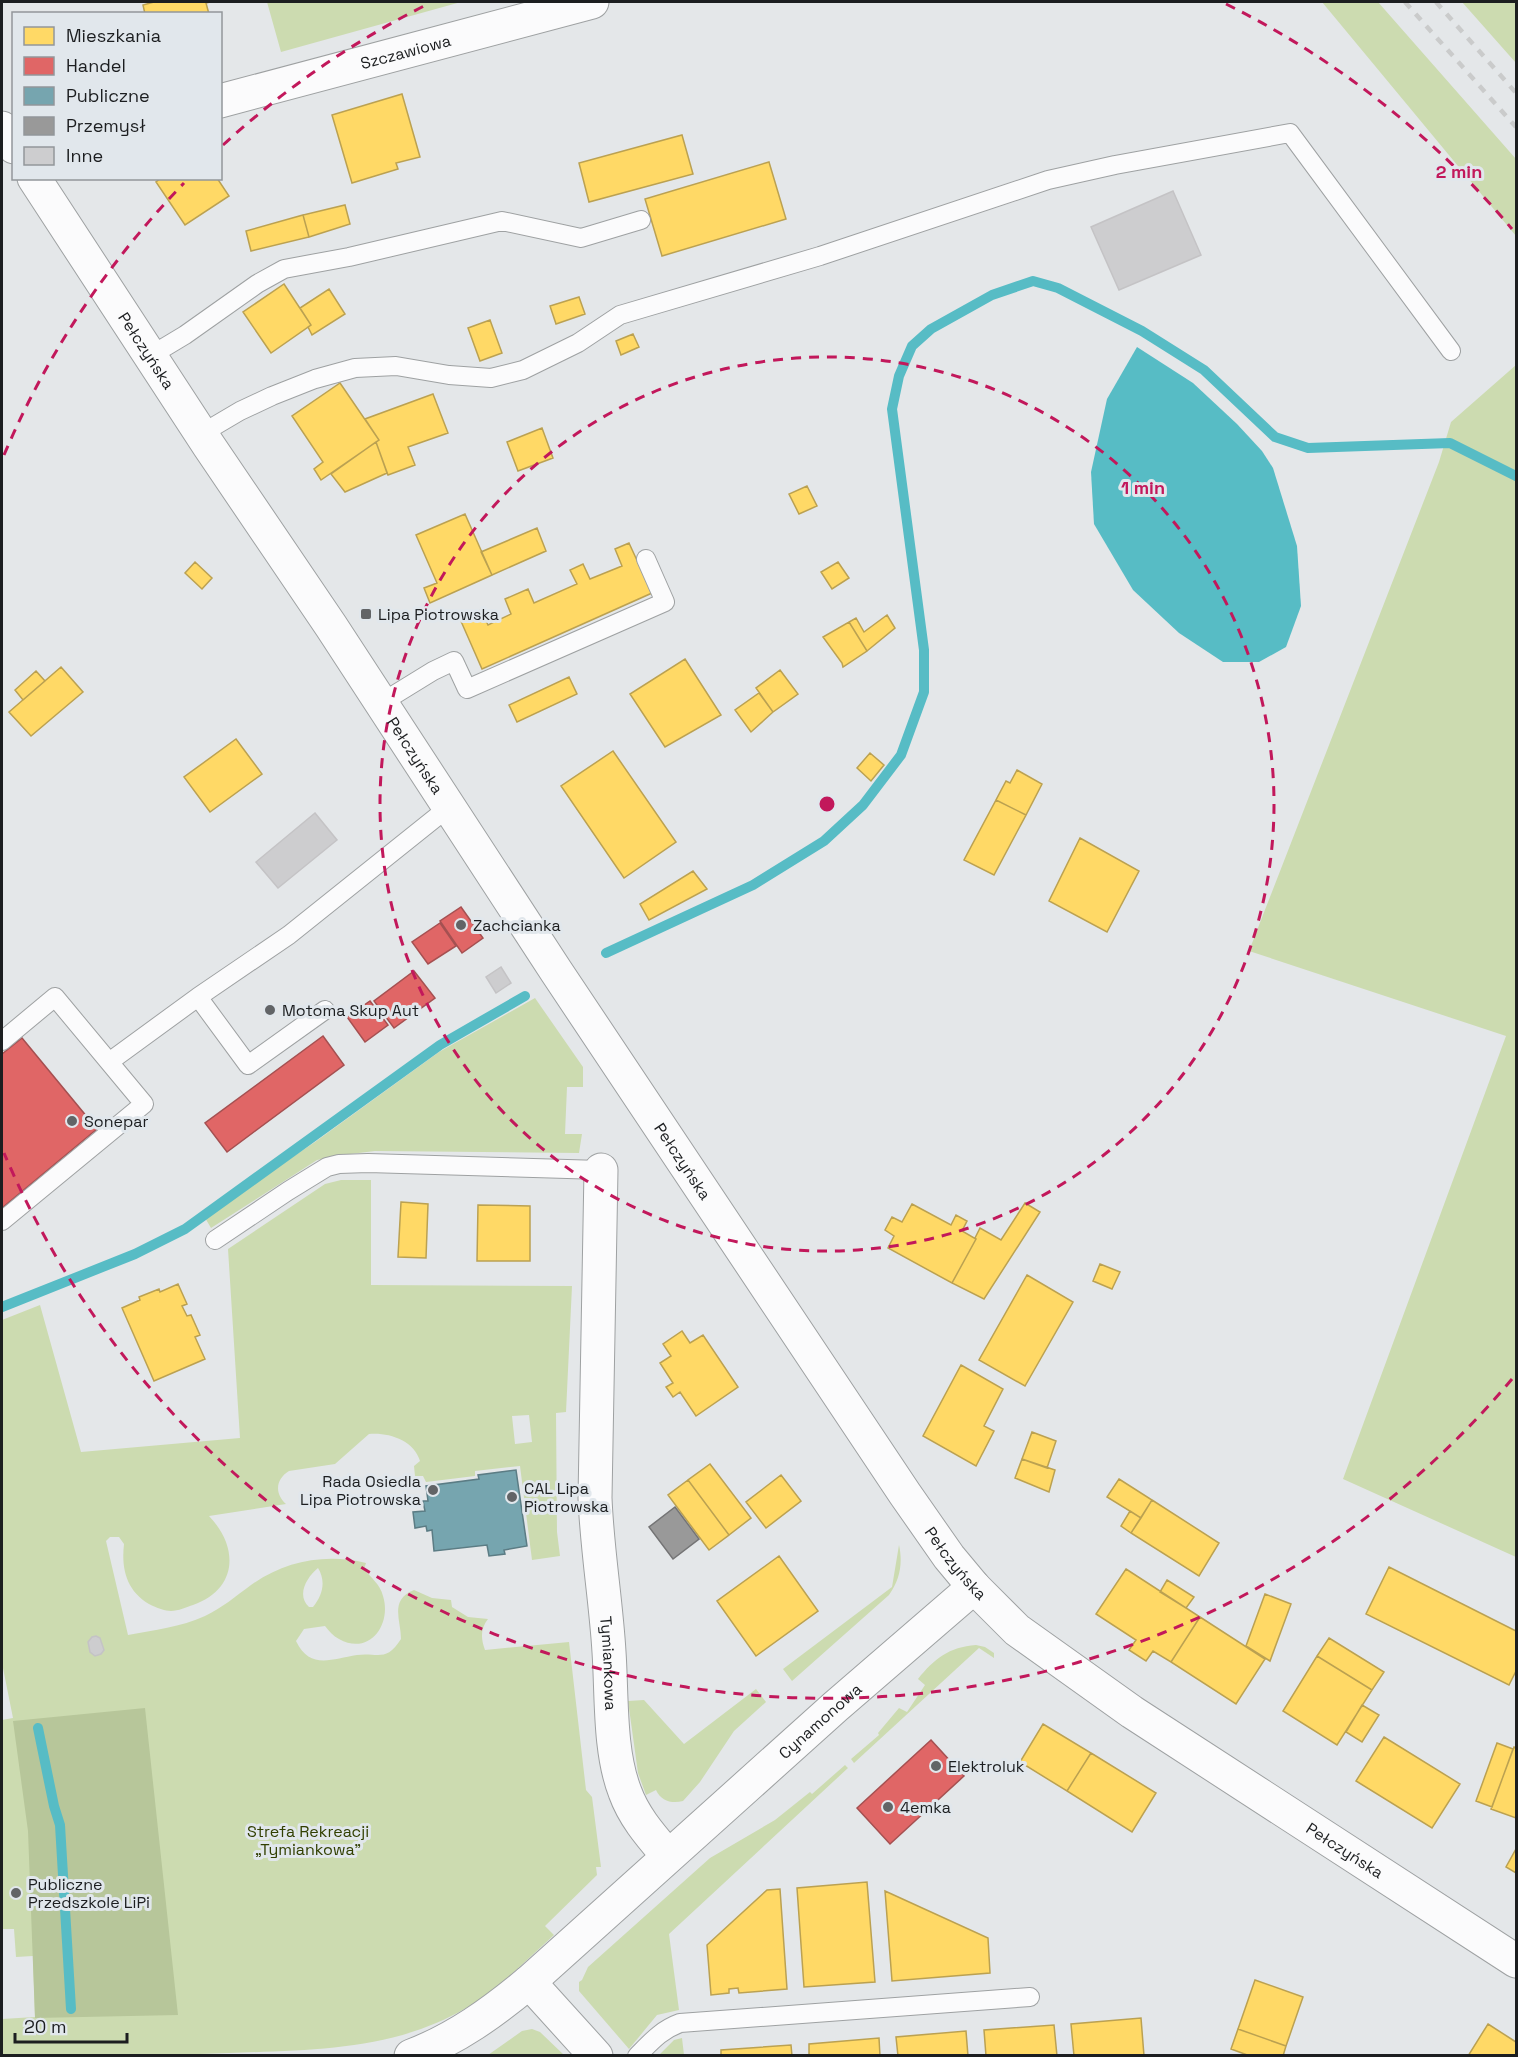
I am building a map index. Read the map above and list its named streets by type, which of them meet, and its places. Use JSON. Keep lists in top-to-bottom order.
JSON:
{
  "streets": {
    "main road": [
      "Szczawiowa",
      "Pełczyńska",
      "Tymiankowa",
      "Cynamonowa"
    ]
  },
  "crossings": [
    ["Pełczyńska", "Cynamonowa"],
    ["Tymiankowa", "Cynamonowa"]
  ],
  "parks": ["Strefa Rekreacji „Tymiankowa”"],
  "places": {
    "transit": ["Lipa Piotrowska"],
    "other": [
      "Zachcianka",
      "Motoma Skup Aut",
      "Sonepar",
      "Rada Osiedla Lipa Piotrowska",
      "CAL Lipa Piotrowska",
      "Elektroluk",
      "4emka",
      "Publiczne Przedszkole LiPi"
    ]
  },
  "legend": [
    "Mieszkania",
    "Handel",
    "Publiczne",
    "Przemysł",
    "Inne"
  ],
  "scale_bar": "20 m",
  "rings": ["2 min", "1 min"]
}
